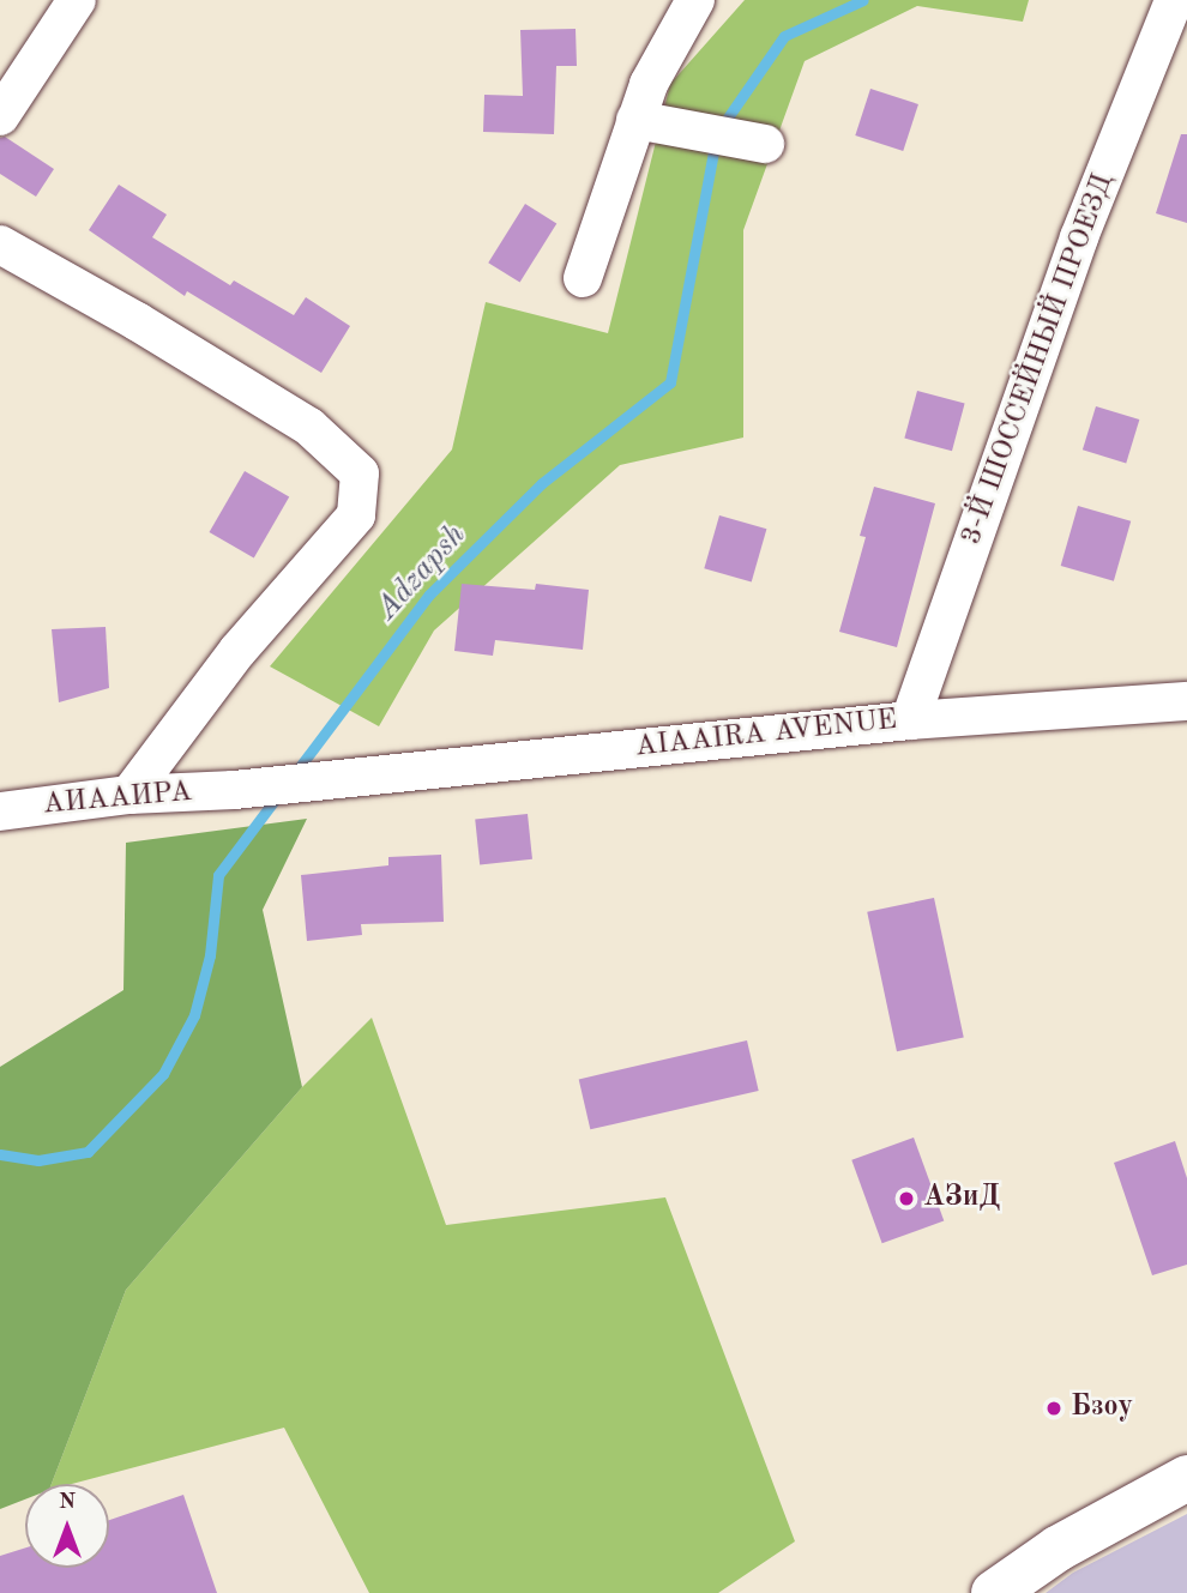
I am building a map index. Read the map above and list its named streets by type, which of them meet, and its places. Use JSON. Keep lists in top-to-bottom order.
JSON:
{
  "streets": {
    "street": ["3-Й ШОССЕЙНЫЙ ПРОЕЗД", "AIAAIRA AVENUE", "АИААИРА"]
  },
  "crossings": [
    ["3-Й ШОССЕЙНЫЙ ПРОЕЗД", "AIAAIRA AVENUE"],
    ["AIAAIRA AVENUE", "АИААИРА"]
  ],
  "water": ["Adzapsh"],
  "places": ["АЗиД", "Бзоу"],
  "north": "top"
}
